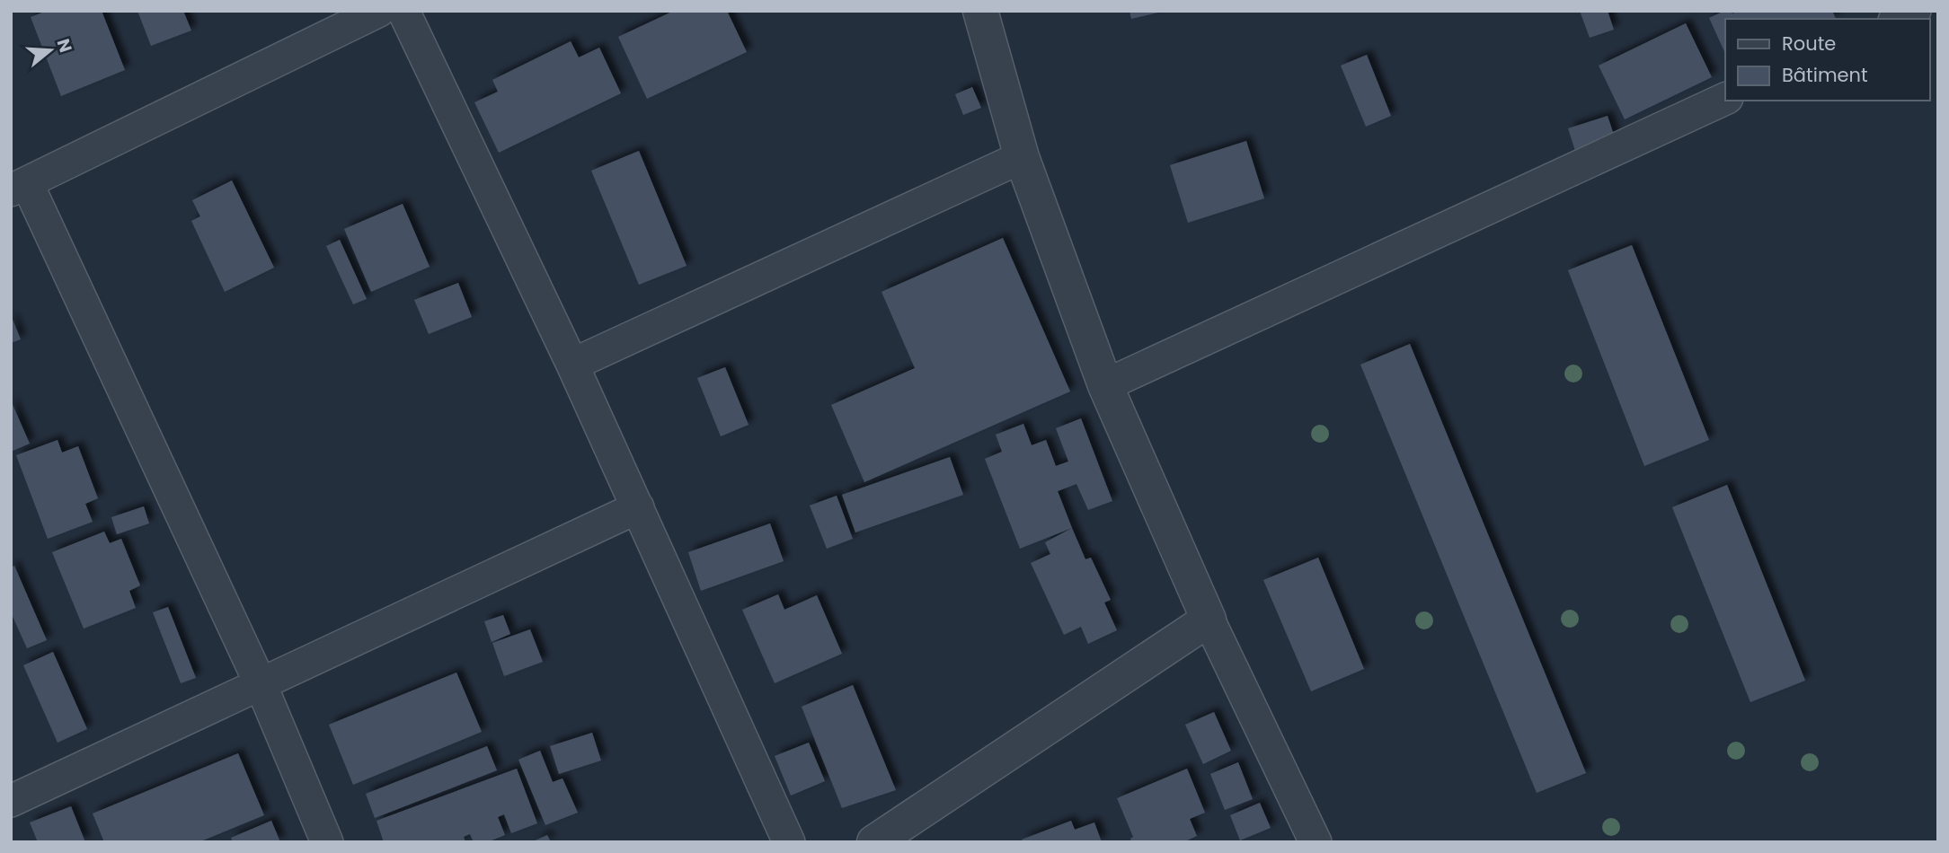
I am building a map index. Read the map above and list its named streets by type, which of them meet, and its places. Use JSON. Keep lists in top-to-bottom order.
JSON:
{
  "legend": ["Route", "Bâtiment"],
  "north": "right"
}
